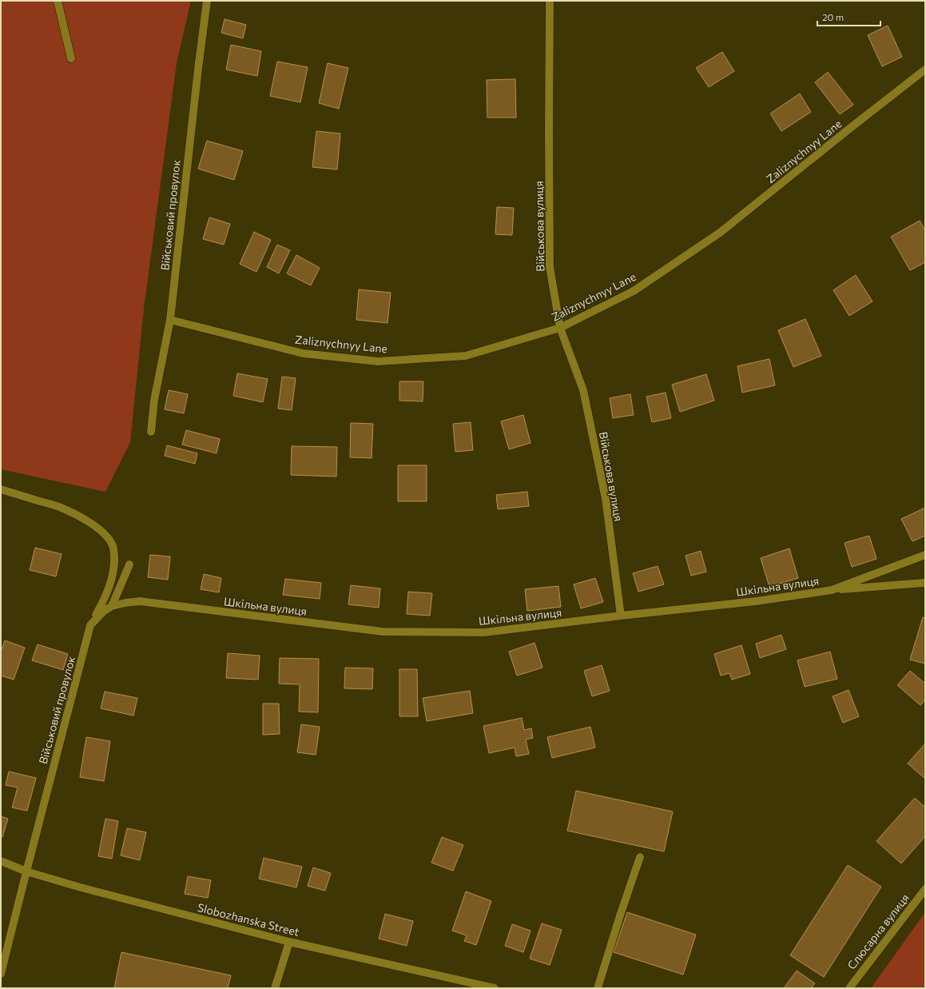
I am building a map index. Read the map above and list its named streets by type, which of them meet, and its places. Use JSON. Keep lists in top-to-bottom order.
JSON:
{
  "streets": {
    "street": [
      "Zaliznychnyy Lane",
      "Військовий провулок",
      "Військова вулиця",
      "Шкільна вулиця",
      "Slobozhanska Street",
      "Слюсарна вулиця"
    ]
  },
  "crossings": [
    ["Zaliznychnyy Lane", "Військовий провулок"],
    ["Zaliznychnyy Lane", "Військова вулиця"],
    ["Військовий провулок", "Шкільна вулиця"],
    ["Військовий провулок", "Slobozhanska Street"],
    ["Військова вулиця", "Шкільна вулиця"]
  ],
  "scale_bar": "20 m"
}
